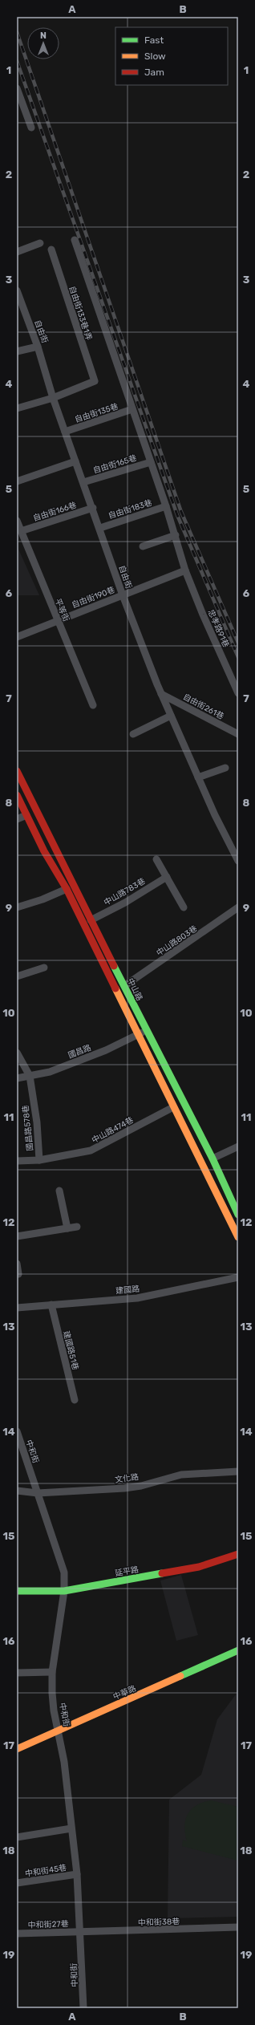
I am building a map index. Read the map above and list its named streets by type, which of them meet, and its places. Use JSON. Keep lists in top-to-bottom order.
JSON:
{
  "streets": {
    "main road": ["中山路", "延平路", "中華路"],
    "street": [
      "自由街133巷1弄",
      "自由街",
      "自由街135巷",
      "自由街165巷",
      "自由街183巷",
      "自由街166巷",
      "自由街190巷",
      "平等街",
      "忠孝路91巷",
      "自由街261巷",
      "中山路783巷",
      "中山路803巷",
      "國昌路",
      "國昌路578巷",
      "中山路474巷",
      "建國路",
      "建國路51巷",
      "中和街",
      "文化路",
      "中和街45巷",
      "中和街38巷",
      "中和街27巷"
    ]
  },
  "crossings": [
    ["自由街133巷1弄", "自由街"],
    ["自由街", "自由街135巷"],
    ["自由街", "自由街165巷"],
    ["自由街", "自由街183巷"],
    ["自由街", "自由街166巷"],
    ["自由街", "自由街190巷"],
    ["自由街", "自由街261巷"],
    ["自由街135巷", "忠孝路91巷"],
    ["自由街165巷", "忠孝路91巷"],
    ["自由街183巷", "忠孝路91巷"],
    ["自由街166巷", "平等街"],
    ["自由街190巷", "平等街"],
    ["自由街190巷", "忠孝路91巷"],
    ["中山路783巷", "中山路"],
    ["中山路803巷", "中山路"],
    ["中山路", "國昌路"],
    ["國昌路", "國昌路578巷"],
    ["國昌路578巷", "中山路474巷"],
    ["建國路", "建國路51巷"],
    ["中和街", "文化路"],
    ["中和街", "延平路"],
    ["中和街", "中華路"],
    ["中和街", "中和街45巷"],
    ["中和街", "中和街38巷"],
    ["中和街", "中和街27巷"],
    ["中和街38巷", "中和街27巷"]
  ],
  "legend": ["Fast", "Slow", "Jam"],
  "north": "top",
  "grid": {
    "columns": ["A", "B"],
    "rows": [
      "1",
      "2",
      "3",
      "4",
      "5",
      "6",
      "7",
      "8",
      "9",
      "10",
      "11",
      "12",
      "13",
      "14",
      "15",
      "16",
      "17",
      "18",
      "19"
    ]
  }
}
